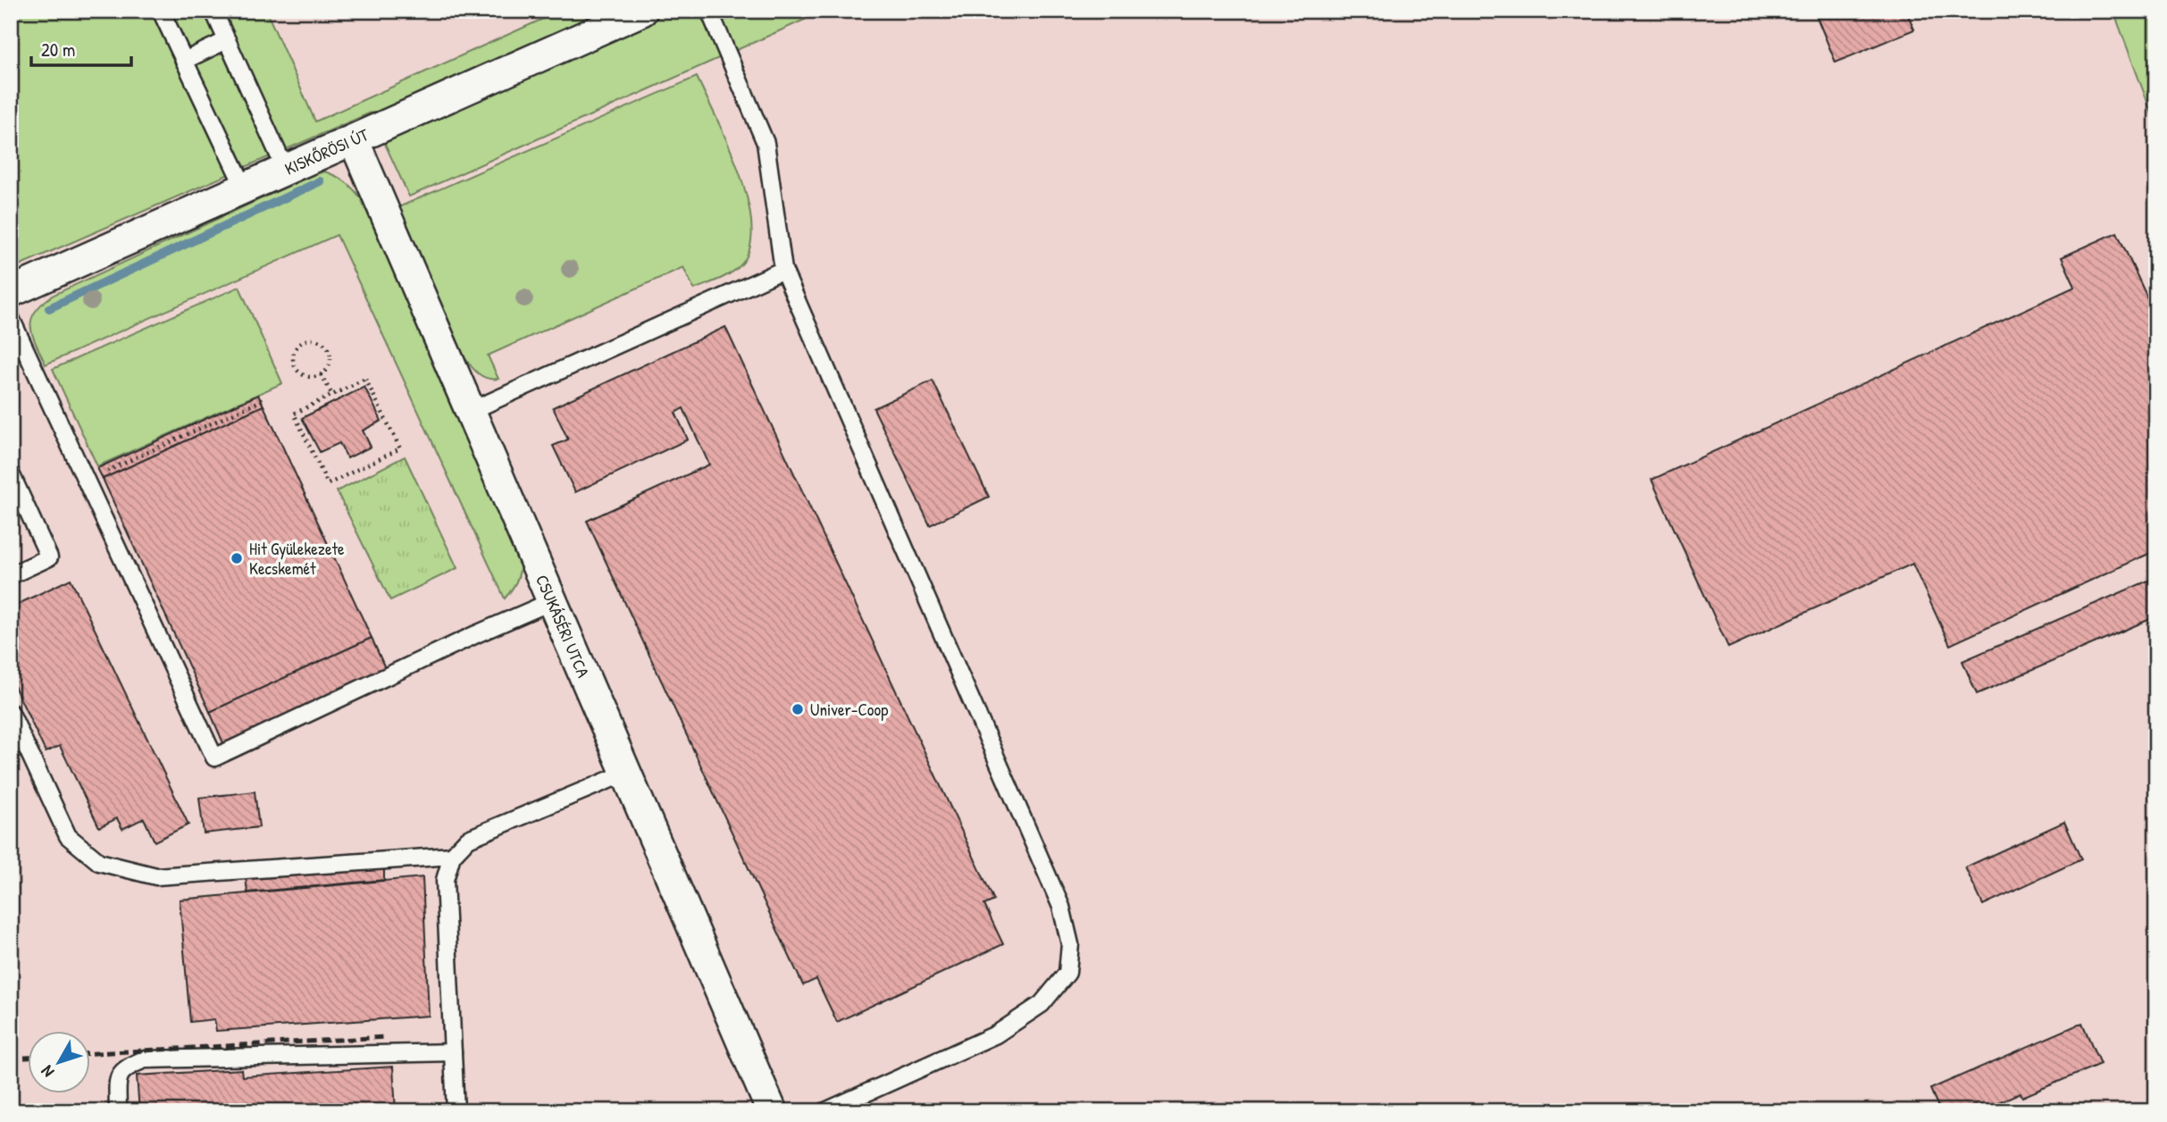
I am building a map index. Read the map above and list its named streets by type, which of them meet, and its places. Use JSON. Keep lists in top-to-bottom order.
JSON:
{
  "streets": {
    "street": ["KISKŐRÖSI ÚT", "CSUKÁSÉRI UTCA"]
  },
  "crossings": [
    ["KISKŐRÖSI ÚT", "CSUKÁSÉRI UTCA"]
  ],
  "places": ["Hit Gyülekezete Kecskemét", "Univer-Coop"],
  "scale_bar": "20 m",
  "north": "bottom left"
}
